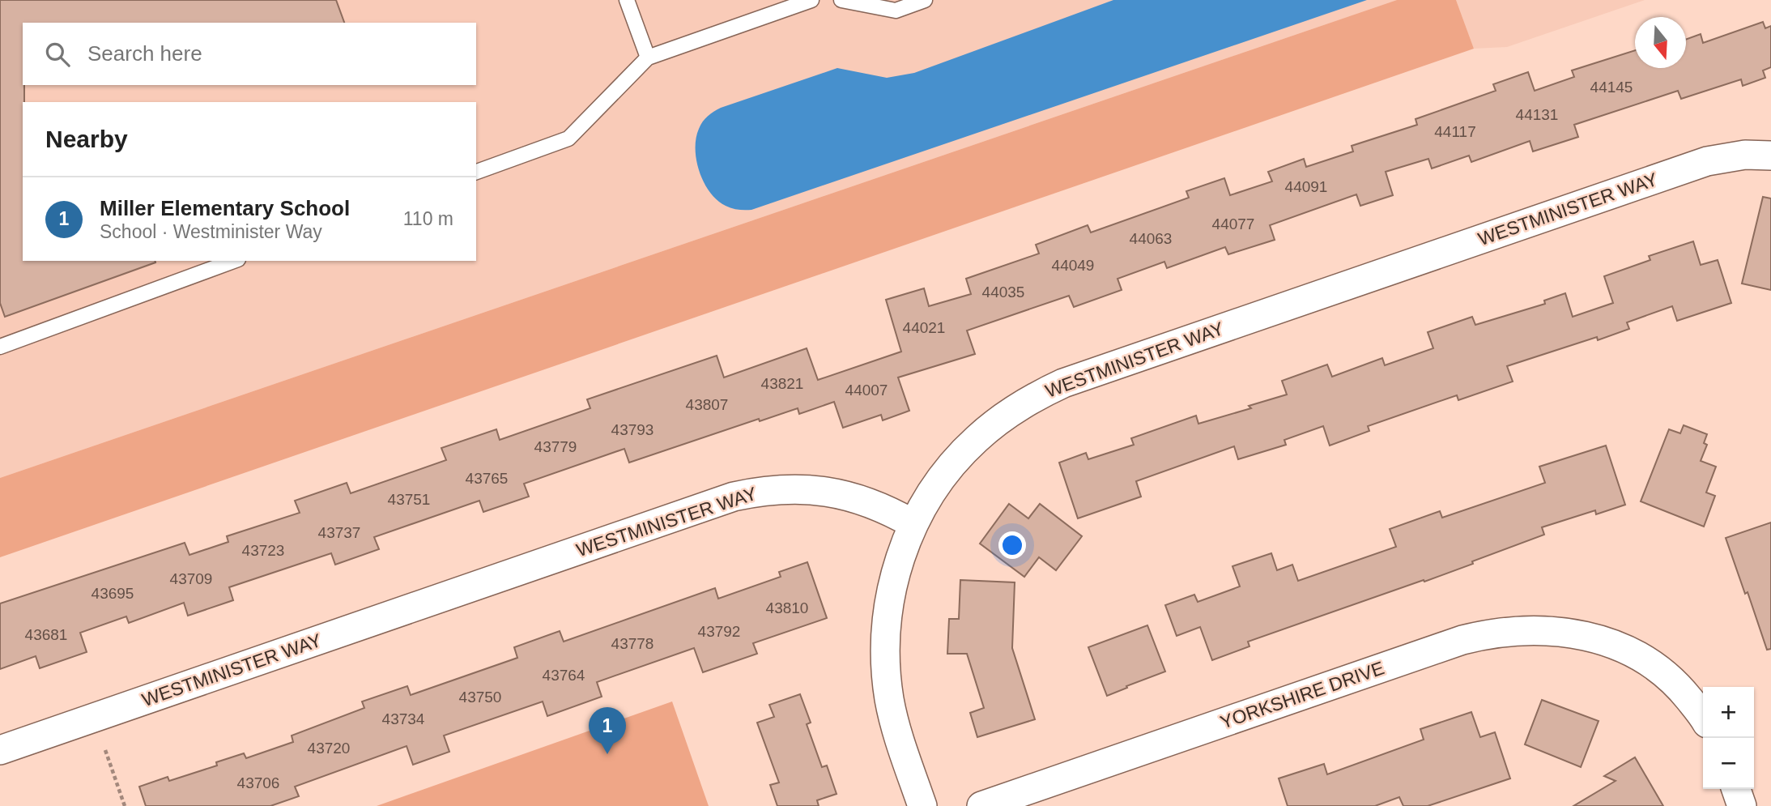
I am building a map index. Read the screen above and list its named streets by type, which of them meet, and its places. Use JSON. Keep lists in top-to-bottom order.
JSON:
{
  "streets": {
    "street": ["WESTMINISTER WAY", "YORKSHIRE DRIVE"]
  },
  "house_numbers": [
    "44145",
    "44131",
    "44117",
    "44091",
    "44077",
    "44063",
    "44049",
    "44035",
    "44021",
    "43821",
    "44007",
    "43807",
    "43793",
    "43779",
    "43765",
    "43751",
    "43737",
    "43723",
    "43709",
    "43695",
    "43810",
    "43792",
    "43681",
    "43778",
    "43764",
    "43750",
    "43734",
    "43720",
    "43706"
  ],
  "north": "bottom",
  "page": {
    "search": "Search here",
    "heading": "Nearby",
    "list": [
      {
        "mark": "1",
        "name": "Miller Elementary School",
        "note": "School · Westminister Way",
        "value": "110 m"
      }
    ],
    "map_buttons": ["+", "−"],
    "pins": "1"
  }
}
